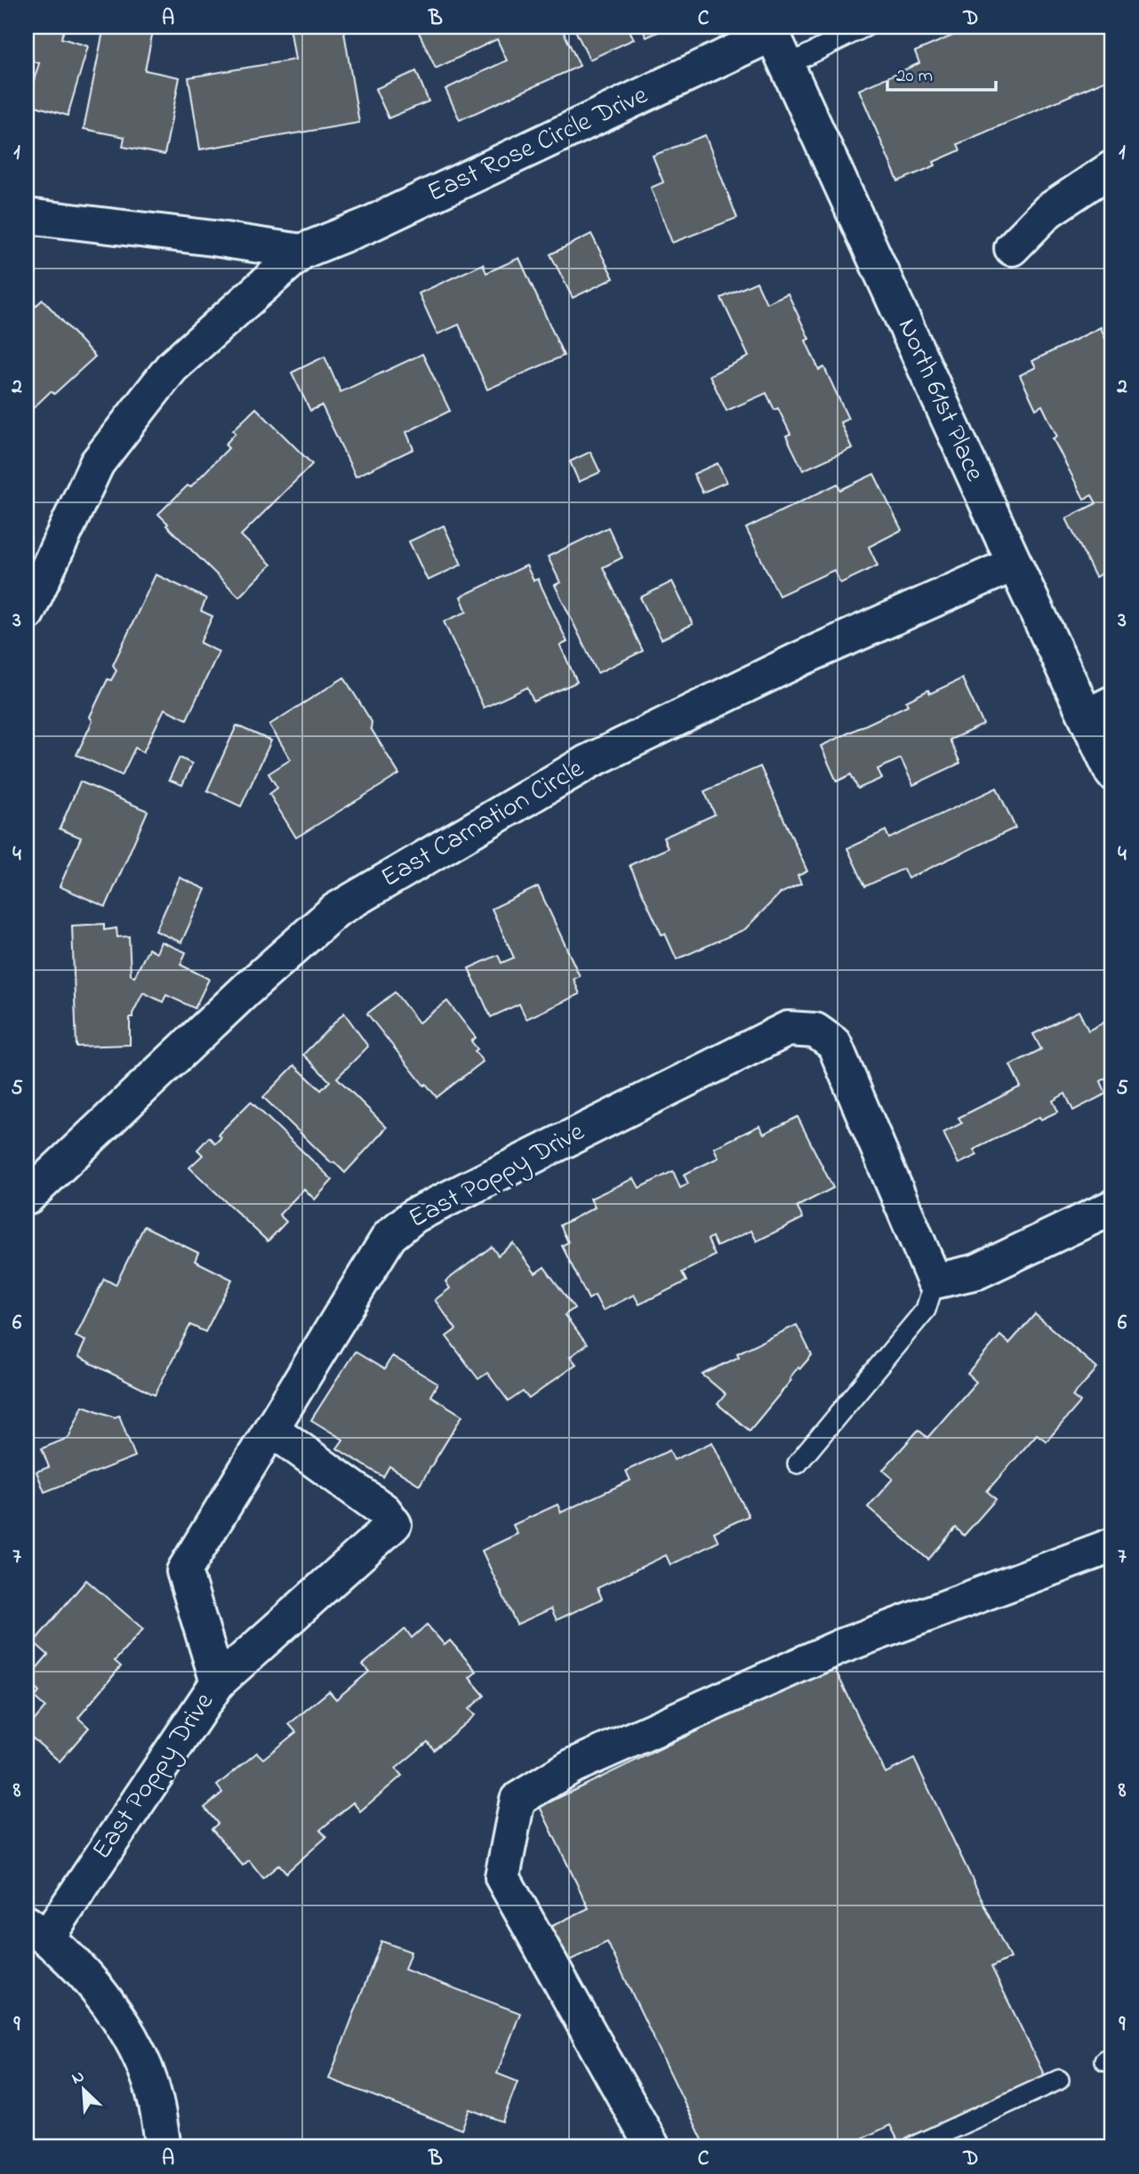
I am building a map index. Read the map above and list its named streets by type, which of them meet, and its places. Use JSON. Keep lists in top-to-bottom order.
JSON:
{
  "streets": {
    "street": [
      "East Rose Circle Drive",
      "North 61st Place",
      "East Carnation Circle",
      "East Poppy Drive"
    ]
  },
  "crossings": [
    ["East Rose Circle Drive", "North 61st Place"],
    ["North 61st Place", "East Carnation Circle"]
  ],
  "scale_bar": "20 m",
  "north": "top left",
  "grid": {
    "columns": [
      "A",
      "B",
      "C",
      "D"
    ],
    "rows": [
      "1",
      "2",
      "3",
      "4",
      "5",
      "6",
      "7",
      "8",
      "9"
    ]
  }
}
